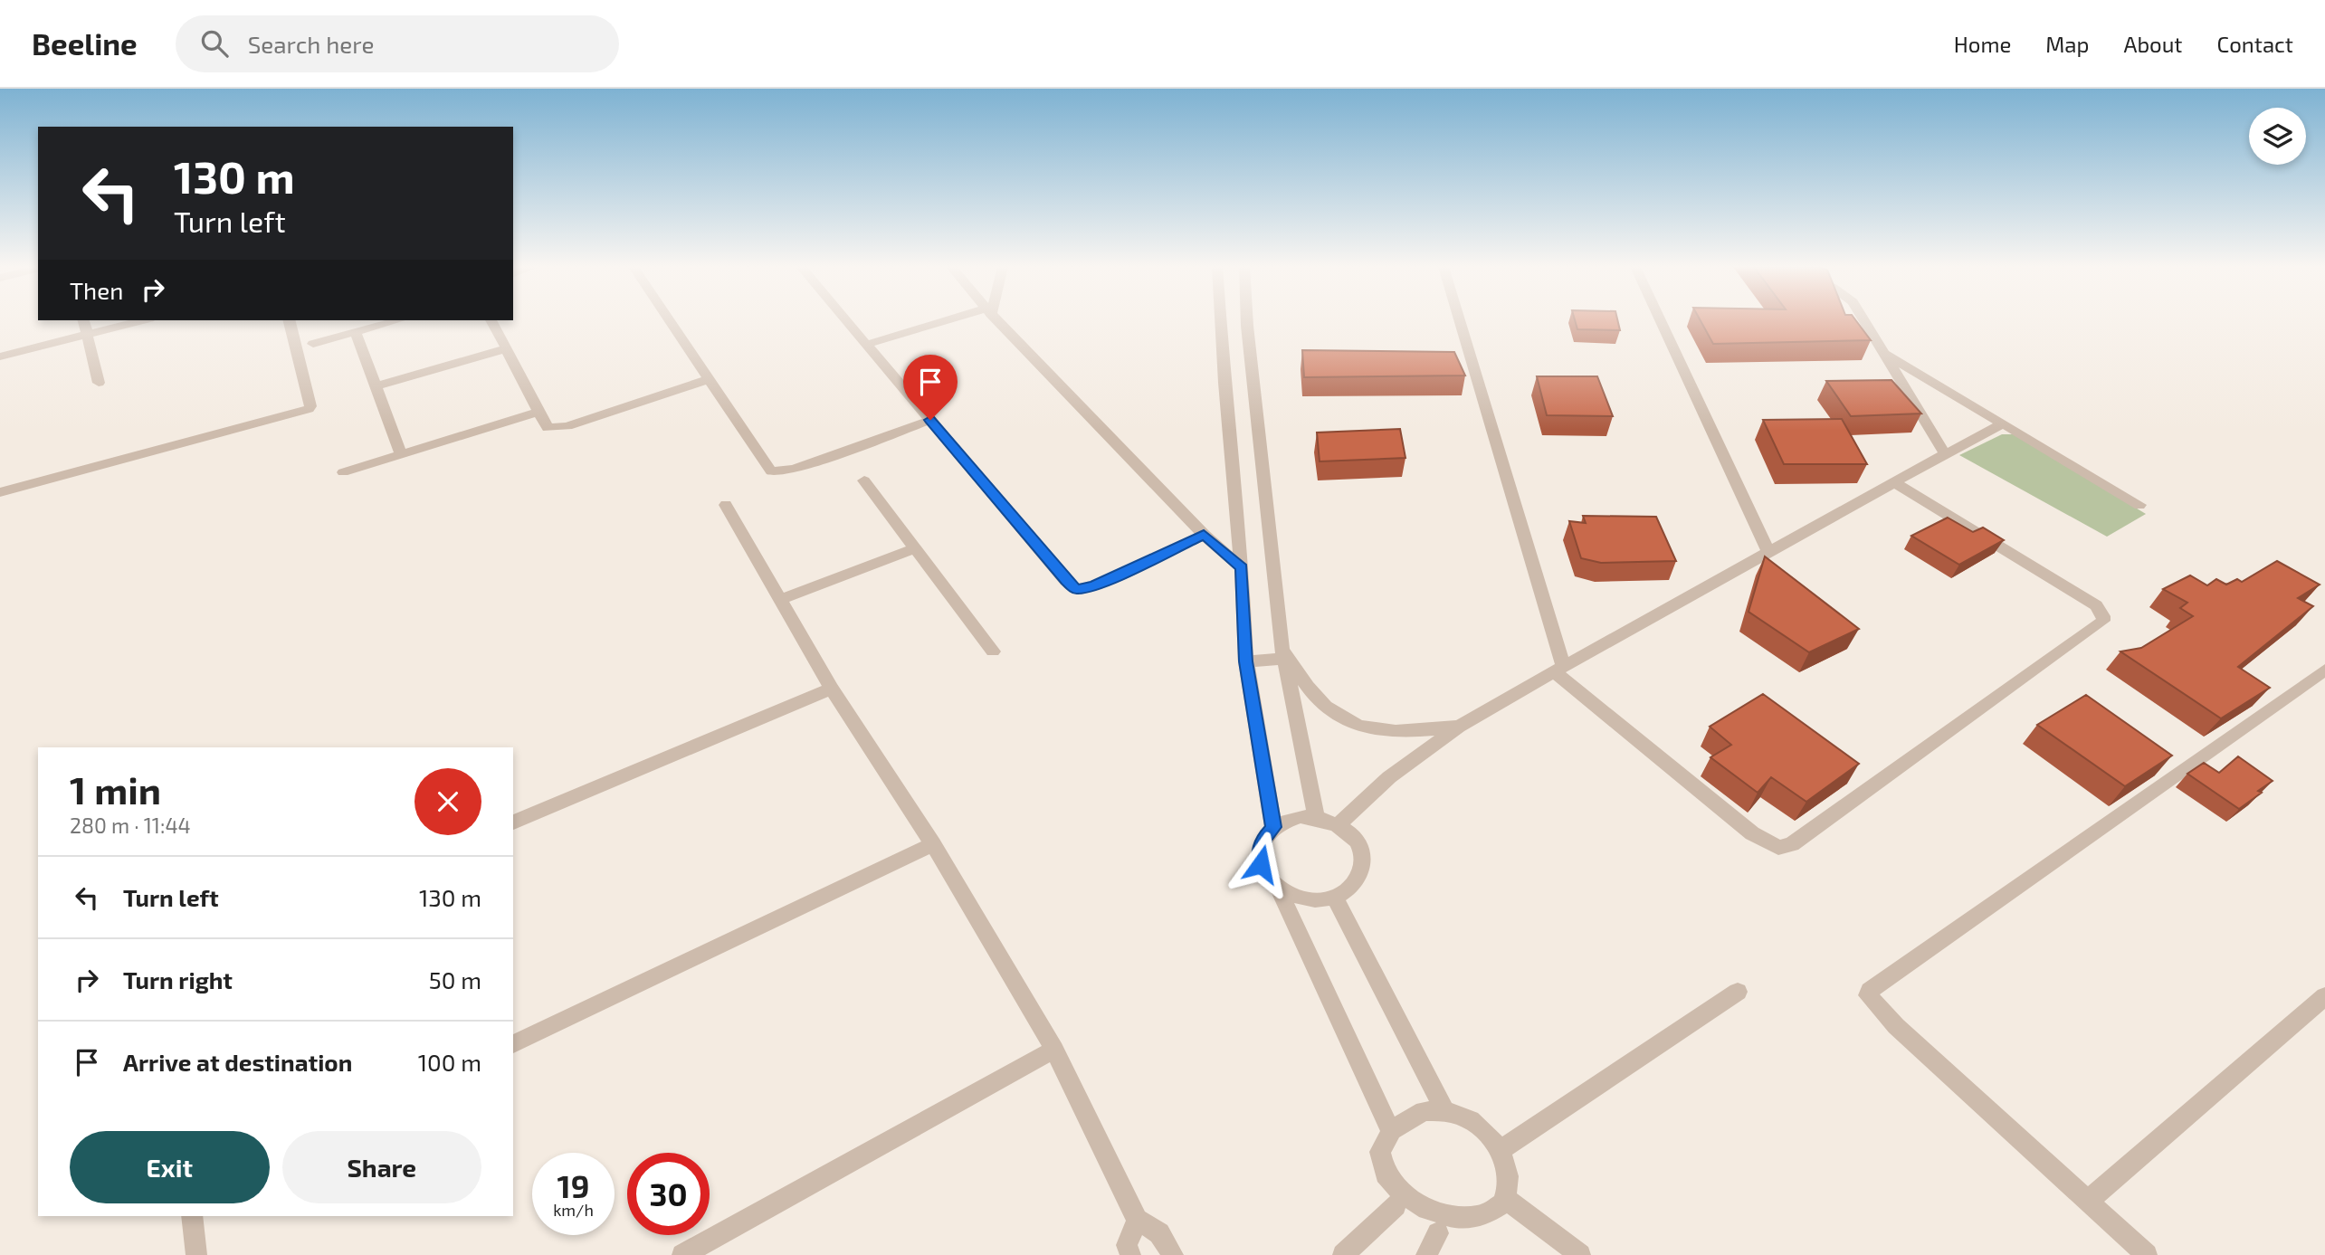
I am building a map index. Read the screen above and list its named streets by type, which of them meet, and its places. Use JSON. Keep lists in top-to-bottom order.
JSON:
{
  "page": {
    "header": "Beeline",
    "search": "Search here",
    "nav": [
      "Home",
      "Map",
      "About",
      "Contact"
    ],
    "turn": ["130 m", "Turn left"],
    "then": "Then",
    "heading": ["1 min", "280 m · 11:44"],
    "list": [
      {
        "name": "Turn left",
        "value": "130 m"
      },
      {
        "name": "Turn right",
        "value": "50 m"
      },
      {
        "name": "Arrive at destination",
        "value": "100 m"
      }
    ],
    "buttons": ["Exit", "Share"],
    "speed": "19 km/h",
    "limit": "30"
  }
}
